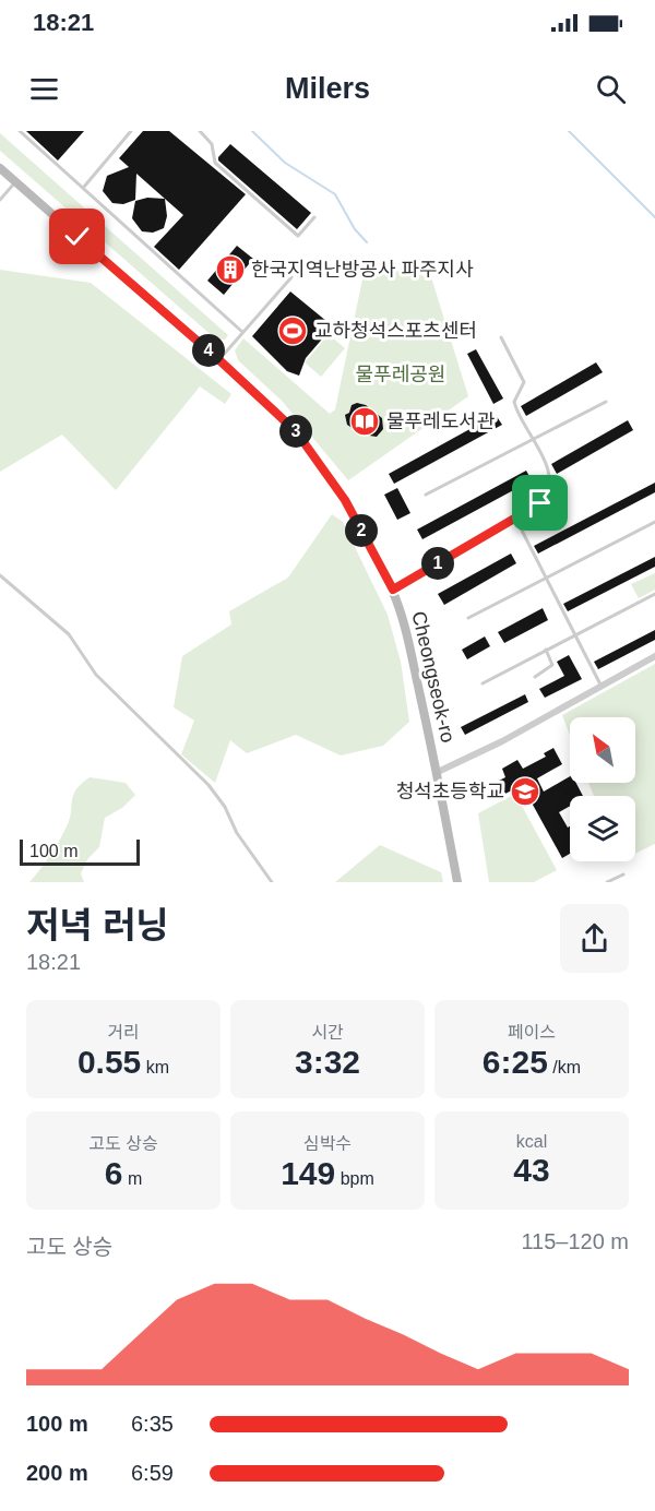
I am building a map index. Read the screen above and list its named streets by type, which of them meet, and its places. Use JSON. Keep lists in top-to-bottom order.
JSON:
{
  "streets": {
    "main road": ["Cheongseok-ro"]
  },
  "parks": ["물푸레공원"],
  "places": {
    "building": ["한국지역난방공사 파주지사"],
    "sports": ["교하청석스포츠센터"],
    "library": ["물푸레도서관"],
    "school or university": ["청석초등학교"]
  },
  "scale_bar": "100 m",
  "north": "top left",
  "page": {
    "status": "18:21",
    "header": "Milers",
    "pins": [
      "4",
      "3",
      "2",
      "1"
    ],
    "scale": "100 m",
    "heading": ["저녁 러닝", "18:21"],
    "stats": [
      ["거리", "0.55 km"],
      ["시간", "3:32"],
      ["페이스", "6:25 /km"],
      ["고도 상승", "6 m"],
      ["심박수", "149 bpm"],
      ["kcal", "43"]
    ],
    "chart": ["고도 상승", "115–120 m"],
    "list": [
      {
        "name": "100 m",
        "note": "6:35"
      },
      {
        "name": "200 m",
        "note": "6:59"
      }
    ]
  }
}
